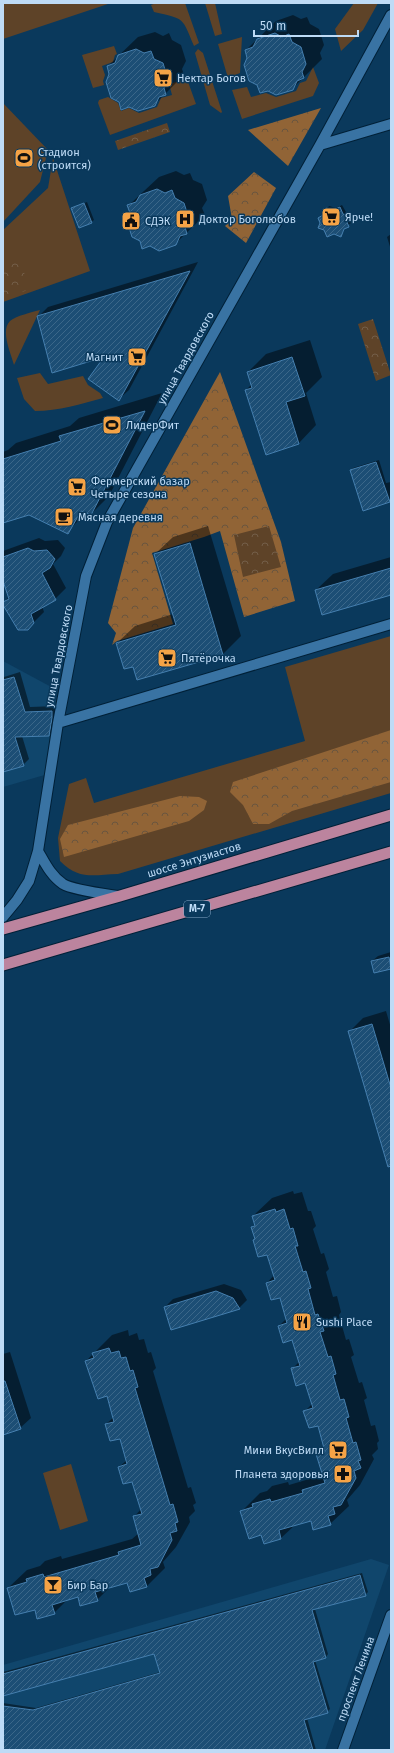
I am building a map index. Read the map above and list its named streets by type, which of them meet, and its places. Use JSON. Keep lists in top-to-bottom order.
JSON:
{
  "streets": {
    "highway": ["шоссе Энтузиастов", "М-7"],
    "street": ["улица Твардовского", "проспект Ленина"]
  },
  "places": {
    "supermarket": [
      "Нектар Богов",
      "Ярче!",
      "Магнит",
      "Фермерский базар Четыре сезона",
      "Пятёрочка",
      "Мини ВкусВилл"
    ],
    "sports": ["Стадион (строится)", "ЛидерФит"],
    "hospital": ["Доктор Боголюбов"],
    "public building": ["СДЭК"],
    "cafe": ["Мясная деревня"],
    "restaurant": ["Sushi Place"],
    "pharmacy": ["Планета здоровья"],
    "bar": ["Бир Бар"]
  },
  "scale_bar": "50 m"
}
